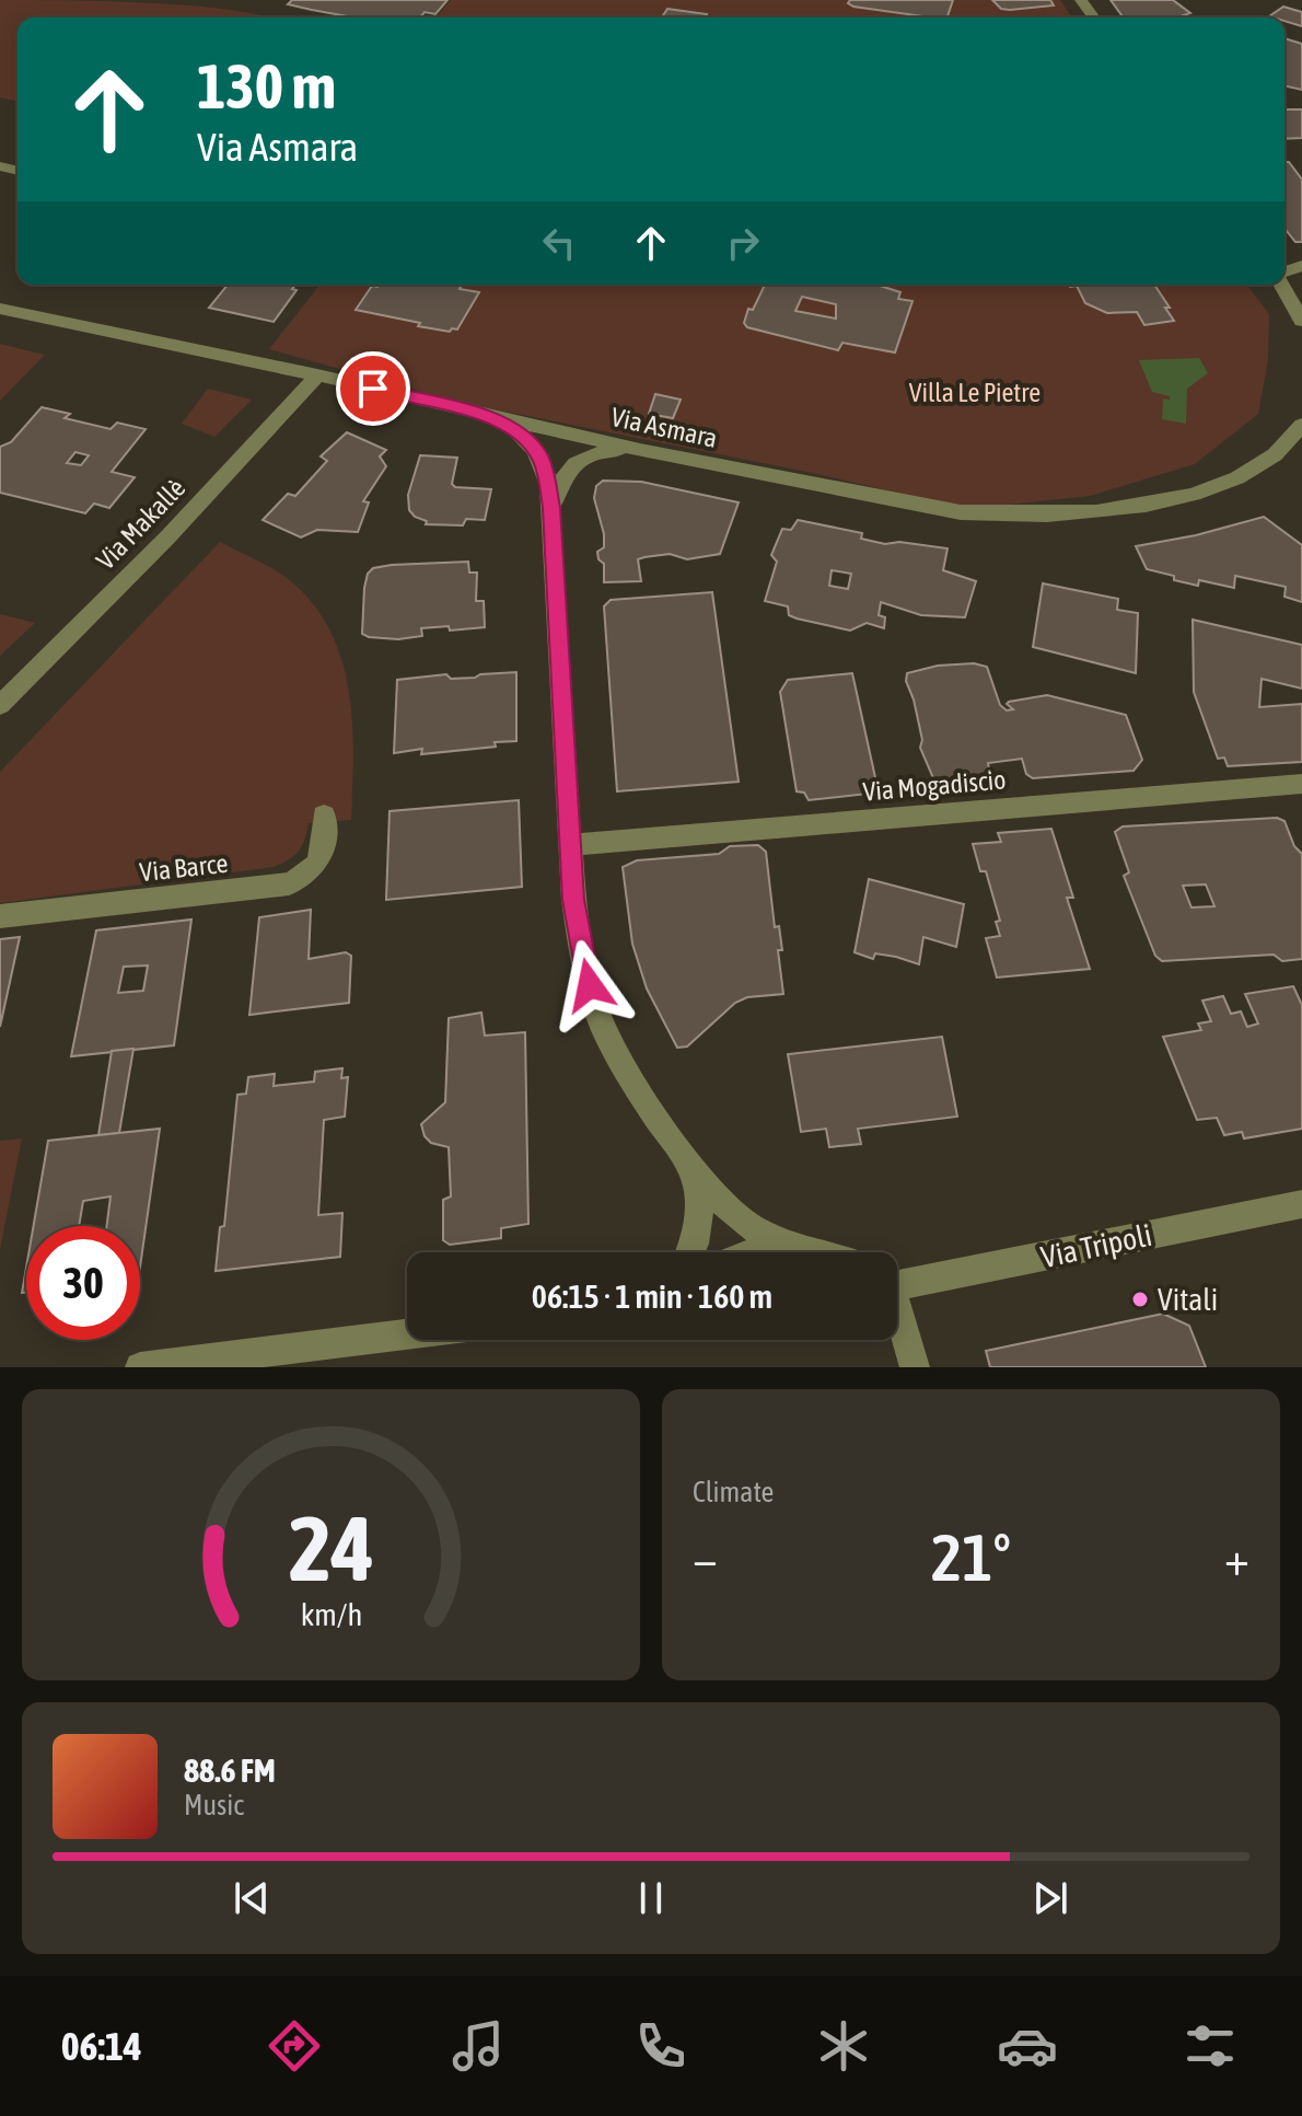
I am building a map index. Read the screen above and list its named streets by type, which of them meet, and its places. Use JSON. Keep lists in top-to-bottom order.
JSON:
{
  "streets": {
    "street": [
      "Via Asmara",
      "Via Makallè",
      "Via Mogadiscio",
      "Via Barce",
      "Via Tripoli"
    ]
  },
  "crossings": [
    ["Via Asmara", "Via Makallè"]
  ],
  "parks": ["Villa Le Pietre"],
  "places": ["Vitali"],
  "page": {
    "turn": ["130 m", "Via Asmara"],
    "limit": "30",
    "trip": "06:15 · 1 min · 160 m",
    "tile": "Climate",
    "heat": ["−", "21°", "+"],
    "song": ["88.6 FM", "Music"],
    "tabs": "06:14",
    "gauge": ["24", "km/h"]
  }
}
